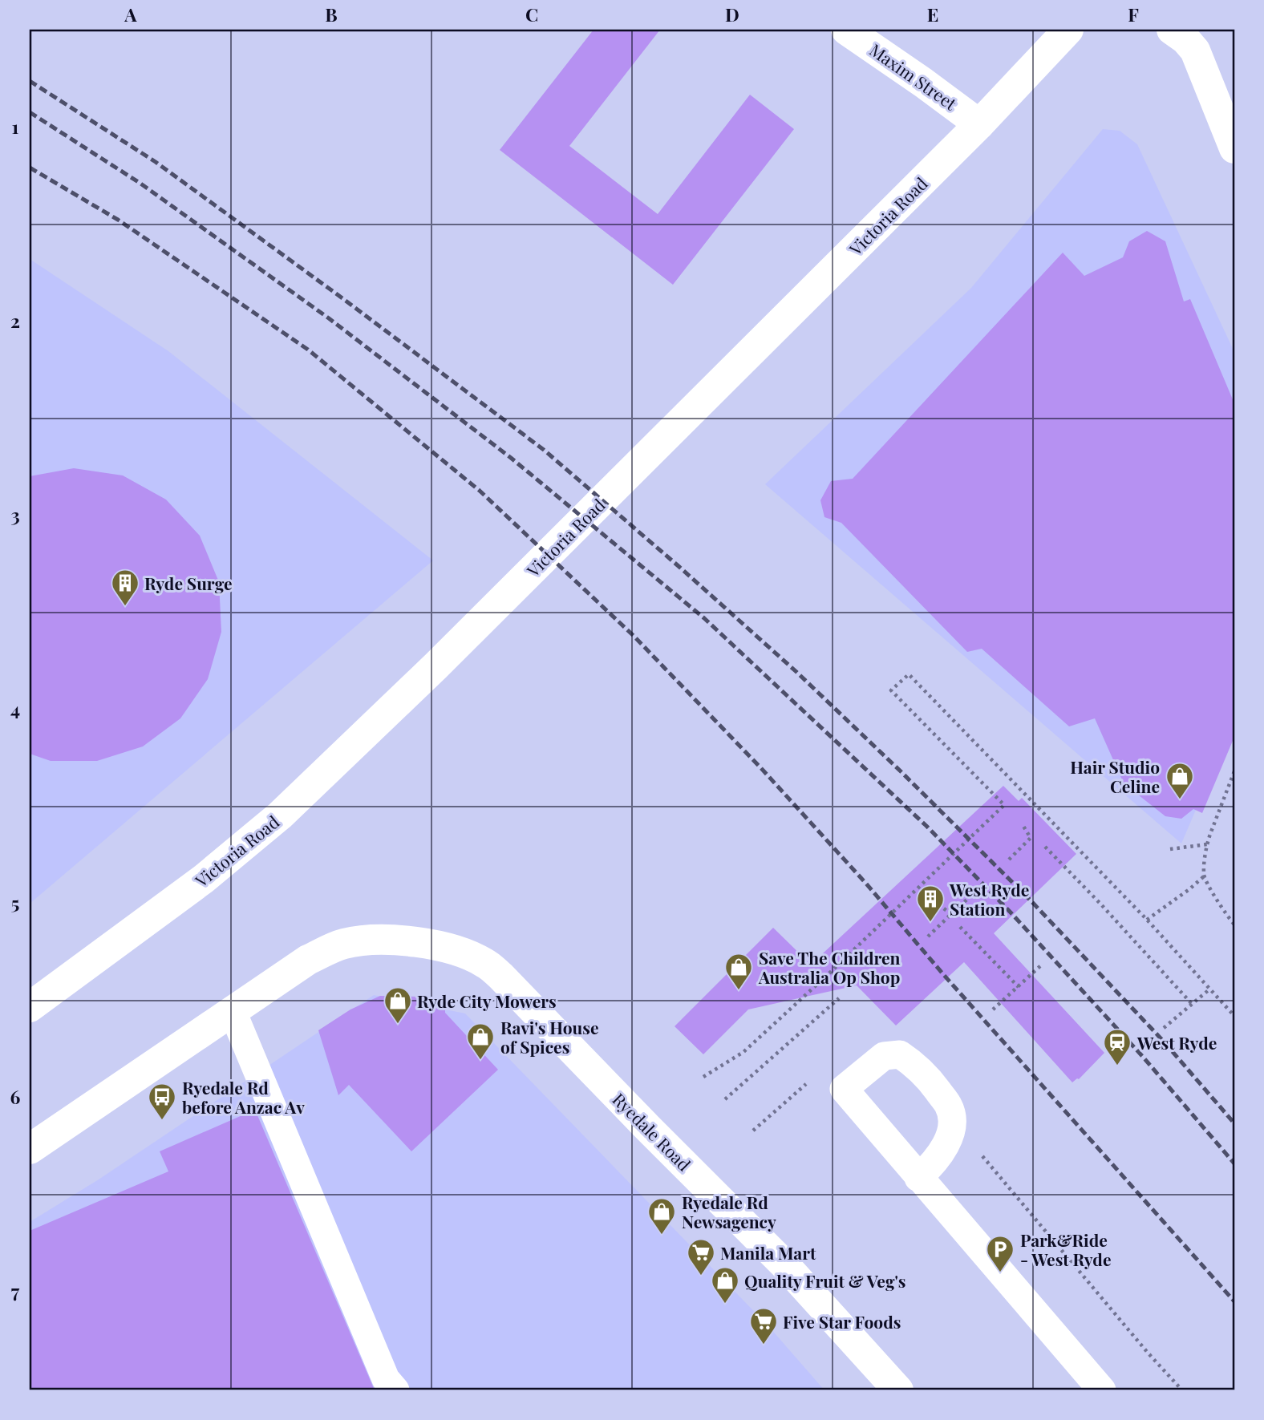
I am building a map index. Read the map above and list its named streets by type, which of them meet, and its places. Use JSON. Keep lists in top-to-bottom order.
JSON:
{
  "streets": {
    "main road": ["Maxim Street", "Victoria Road", "Ryedale Road"]
  },
  "crossings": [
    ["Maxim Street", "Victoria Road"]
  ],
  "places": {
    "building": ["Ryde Surge", "West Ryde Station"],
    "shop": [
      "Hair Studio Celine",
      "Save The Children Australia Op Shop",
      "Ryde City Mowers",
      "Ravi's House of Spices",
      "Ryedale Rd Newsagency",
      "Quality Fruit & Veg's"
    ],
    "station": ["West Ryde"],
    "bus stop": ["Ryedale Rd before Anzac Av"],
    "parking": ["Park&Ride - West Ryde"],
    "supermarket": ["Manila Mart", "Five Star Foods"]
  },
  "grid": {
    "columns": [
      "A",
      "B",
      "C",
      "D",
      "E",
      "F"
    ],
    "rows": [
      "1",
      "2",
      "3",
      "4",
      "5",
      "6",
      "7"
    ]
  }
}
